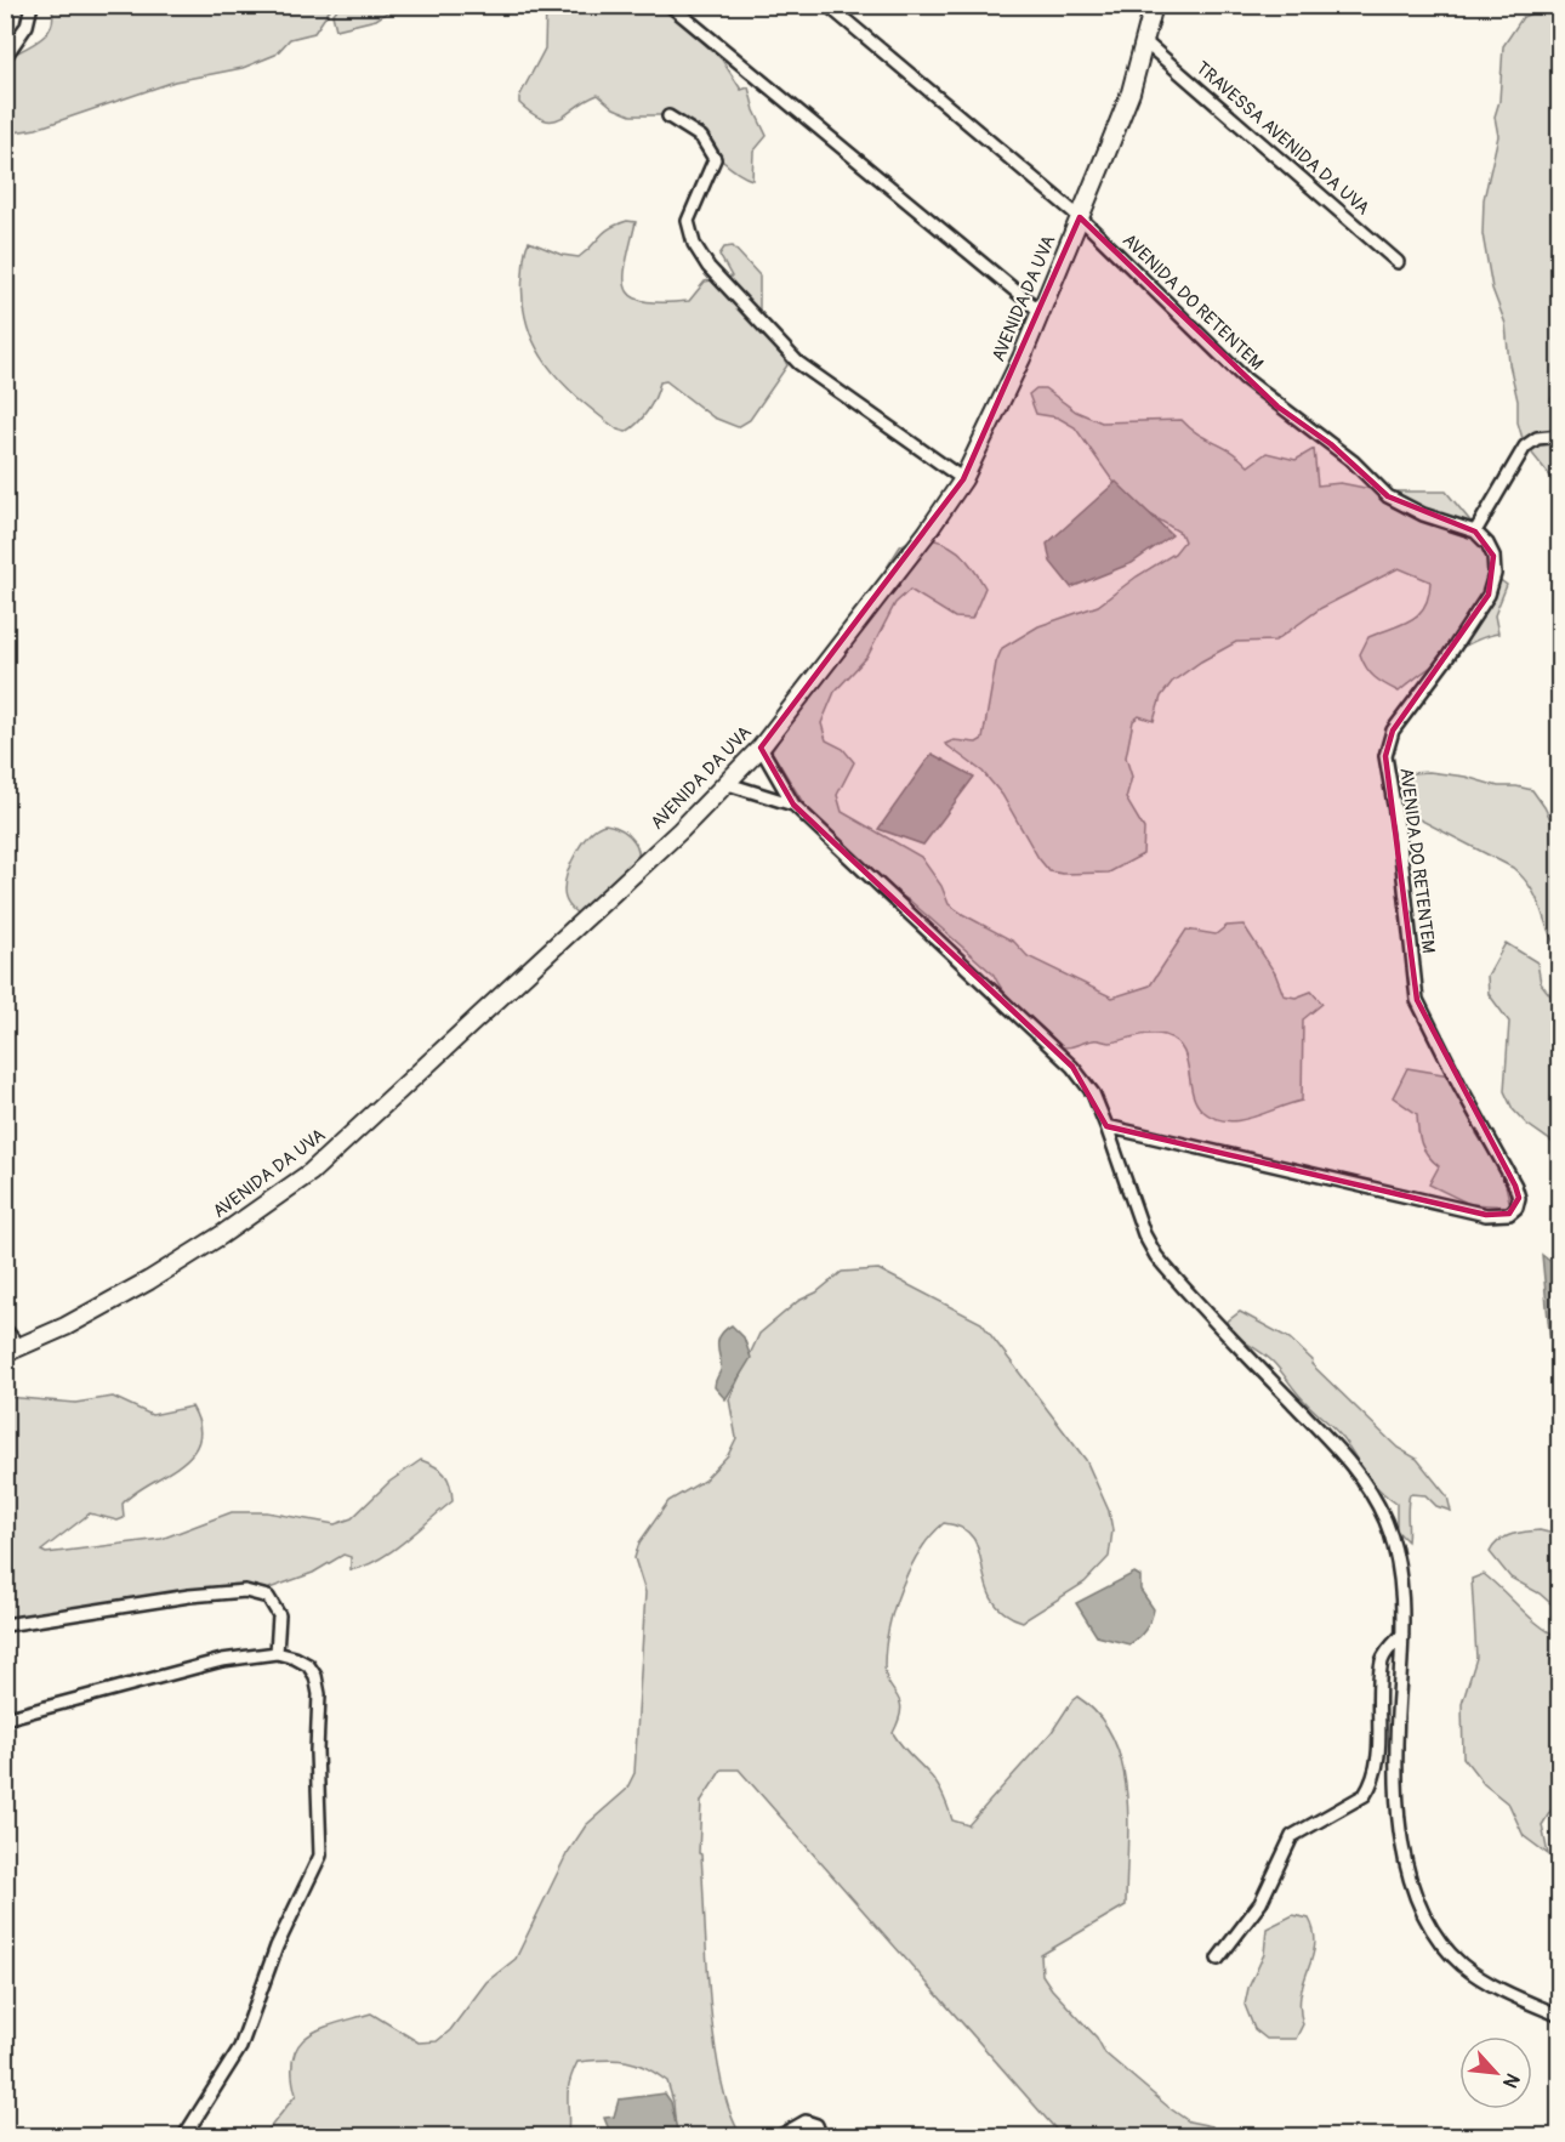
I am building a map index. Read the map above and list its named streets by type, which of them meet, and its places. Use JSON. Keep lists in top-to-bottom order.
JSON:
{
  "streets": {
    "main road": ["AVENIDA DA UVA"],
    "street": ["TRAVESSA AVENIDA DA UVA", "AVENIDA DO RETENTEM"]
  },
  "crossings": [
    ["TRAVESSA AVENIDA DA UVA", "AVENIDA DA UVA"],
    ["AVENIDA DA UVA", "AVENIDA DO RETENTEM"]
  ],
  "north": "bottom right"
}
